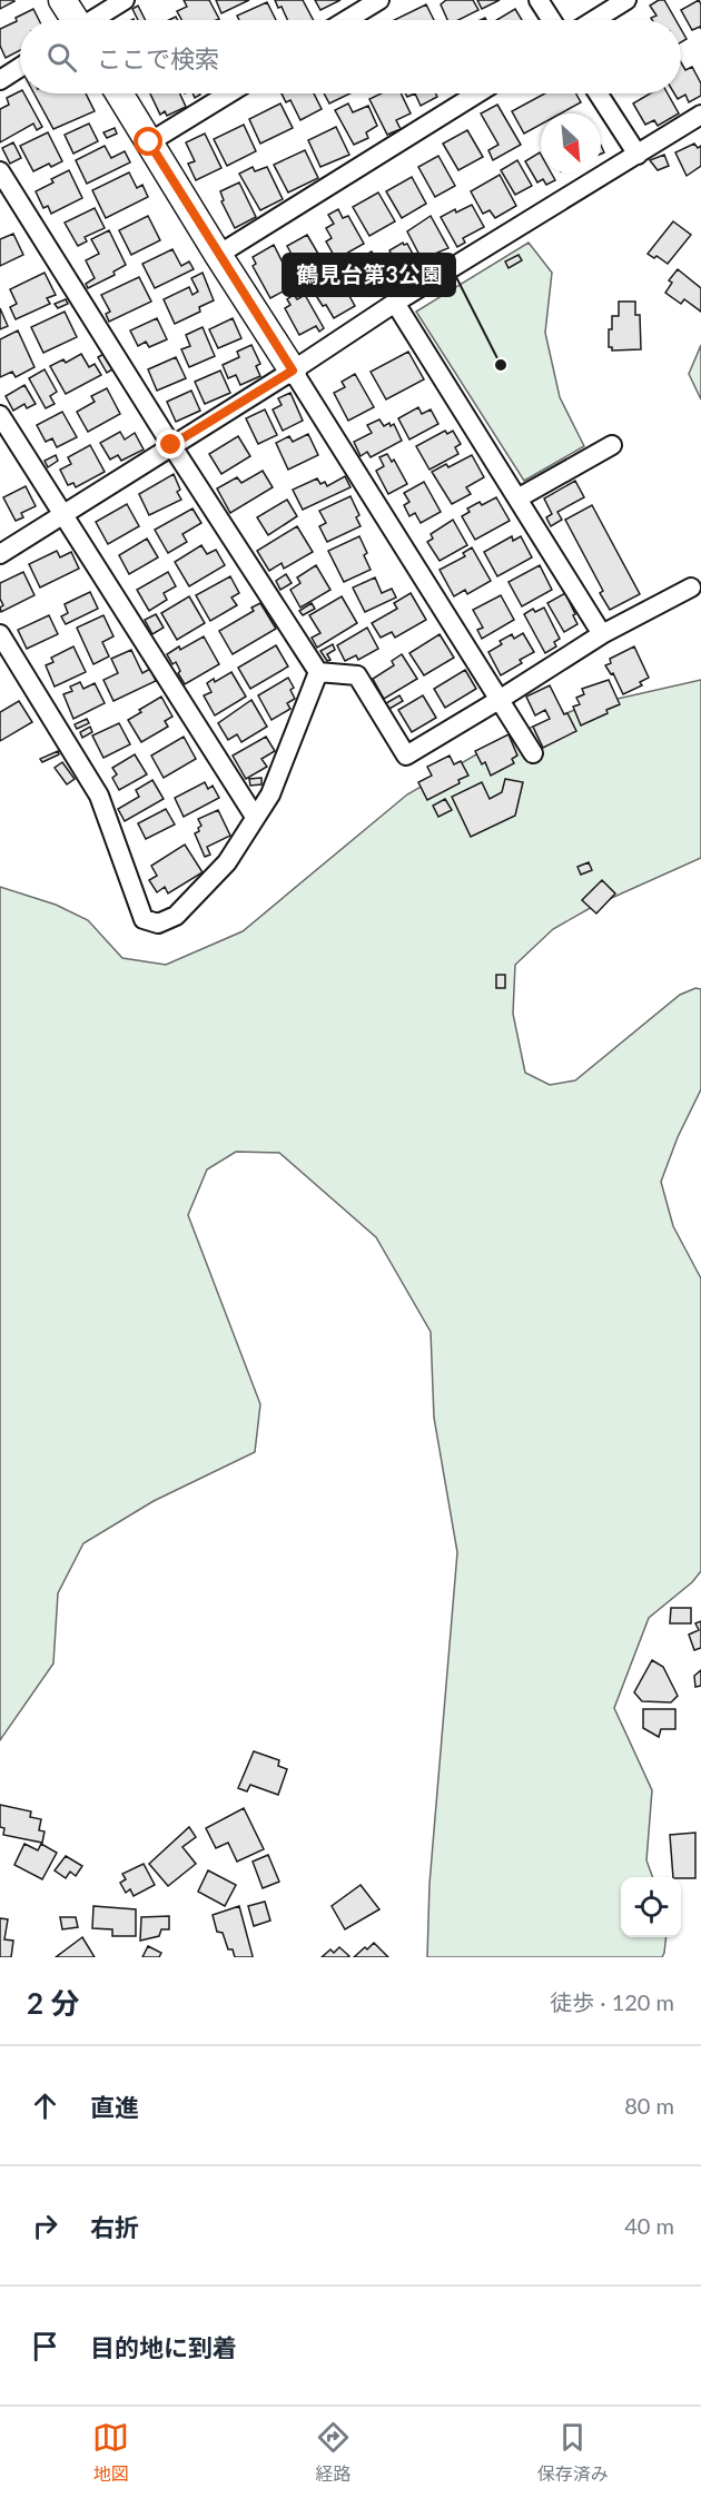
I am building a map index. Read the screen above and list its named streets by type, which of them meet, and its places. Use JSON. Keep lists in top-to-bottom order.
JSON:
{
  "places": ["鶴見台第3公園"],
  "north": "bottom right",
  "page": {
    "search": "ここで検索",
    "heading": ["2 分", "徒歩 · 120 m"],
    "list": [
      ["直進", "80 m"],
      ["右折", "40 m"],
      "目的地に到着"
    ],
    "nav": ["地図", "経路", "保存済み"]
  }
}
